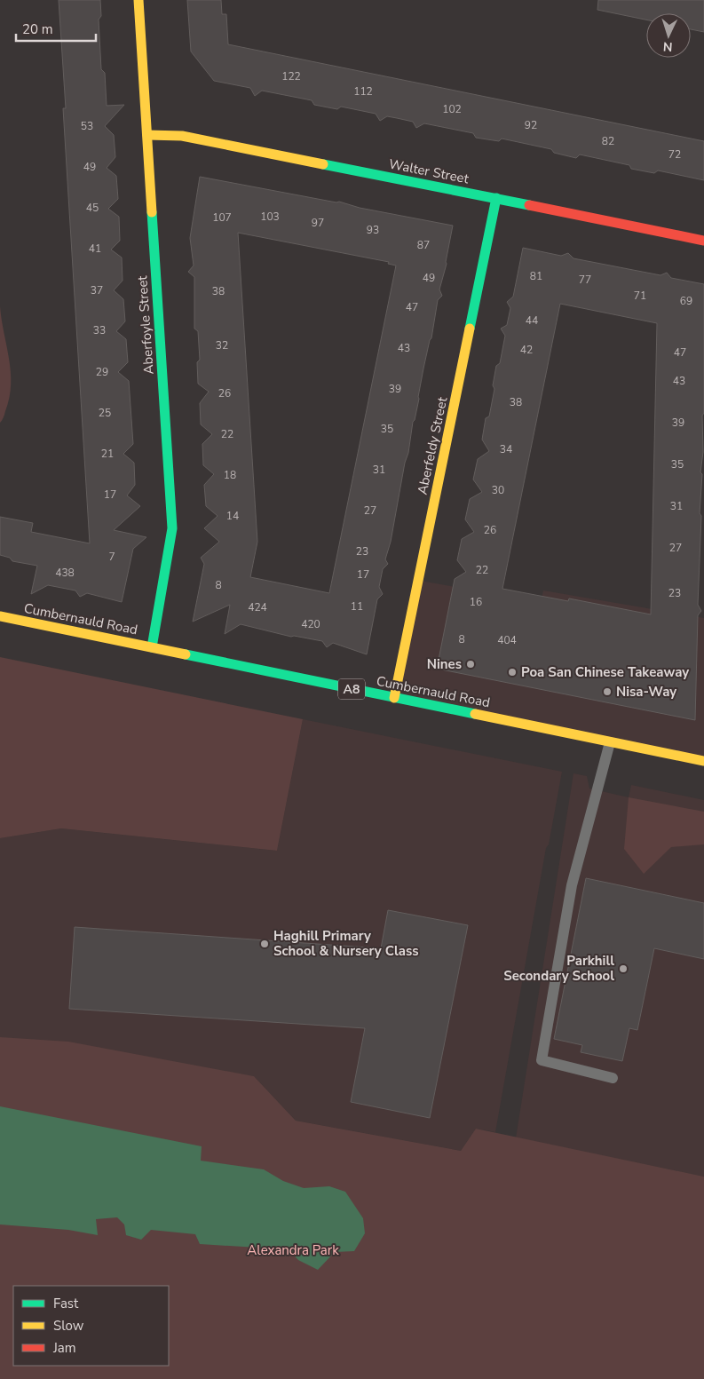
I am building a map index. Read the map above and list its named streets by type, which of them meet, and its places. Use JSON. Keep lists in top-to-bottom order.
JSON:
{
  "streets": {
    "street": [
      "Walter Street",
      "Aberfoyle Street",
      "Aberfeldy Street",
      "Cumbernauld Road",
      "A8"
    ]
  },
  "crossings": [
    ["Walter Street", "Aberfoyle Street"],
    ["Walter Street", "Aberfeldy Street"],
    ["Aberfoyle Street", "Cumbernauld Road"],
    ["Aberfeldy Street", "Cumbernauld Road"]
  ],
  "parks": ["Alexandra Park"],
  "places": [
    "Nines",
    "Poa San Chinese Takeaway",
    "Nisa-Way",
    "Haghill Primary School & Nursery Class",
    "Parkhill Secondary School"
  ],
  "house_numbers": [
    "122",
    "112",
    "102",
    "92",
    "53",
    "82",
    "72",
    "49",
    "45",
    "103",
    "107",
    "97",
    "93",
    "87",
    "41",
    "81",
    "49",
    "77",
    "37",
    "38",
    "71",
    "69",
    "47",
    "44",
    "33",
    "32",
    "43",
    "42",
    "47",
    "29",
    "43",
    "39",
    "26",
    "38",
    "25",
    "39",
    "35",
    "22",
    "34",
    "21",
    "35",
    "31",
    "18",
    "30",
    "17",
    "31",
    "27",
    "14",
    "26",
    "27",
    "23",
    "7",
    "22",
    "438",
    "17",
    "8",
    "23",
    "16",
    "11",
    "424",
    "420",
    "8",
    "404"
  ],
  "legend": ["Fast", "Slow", "Jam"],
  "scale_bar": "20 m",
  "north": "bottom"
}
